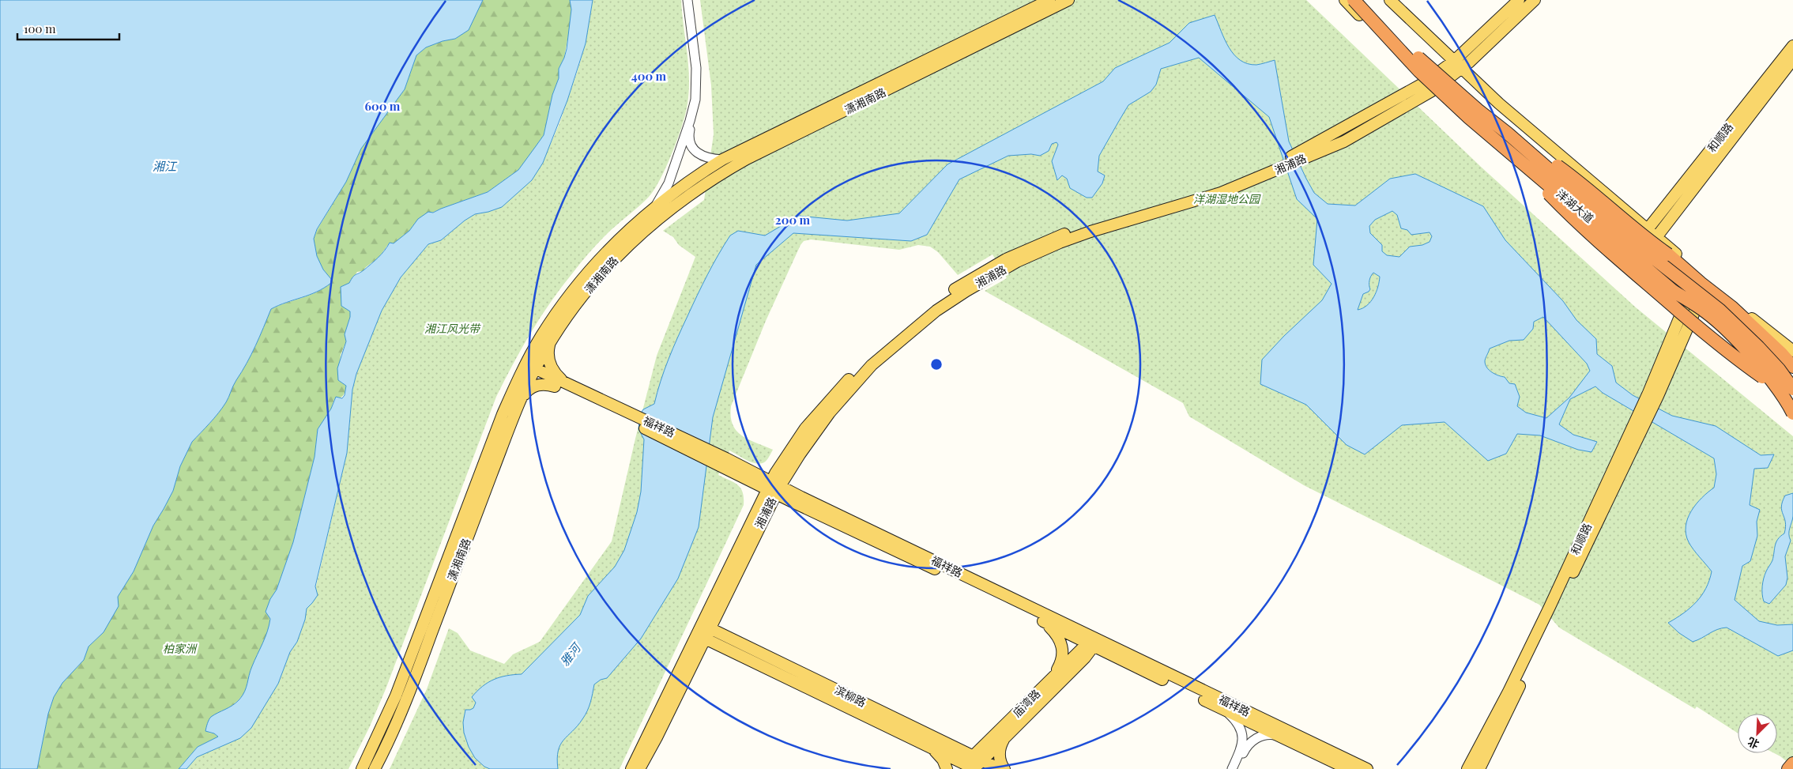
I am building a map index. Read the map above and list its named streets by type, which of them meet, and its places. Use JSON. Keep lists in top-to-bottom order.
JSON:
{
  "streets": {
    "highway": ["洋湖大道"],
    "main road": [
      "潇湘南路",
      "和顺路",
      "湘浦路",
      "福祥路",
      "滨柳路",
      "庙湾路"
    ]
  },
  "crossings": [
    ["潇湘南路", "福祥路"],
    ["湘浦路", "福祥路"],
    ["湘浦路", "滨柳路"],
    ["福祥路", "庙湾路"],
    ["滨柳路", "庙湾路"]
  ],
  "water": ["湘江", "雅河"],
  "parks": ["洋湖湿地公园", "湘江风光带", "柏家洲"],
  "scale_bar": "100 m",
  "north": "bottom left",
  "rings": ["400 m", "600 m", "200 m"]
}
